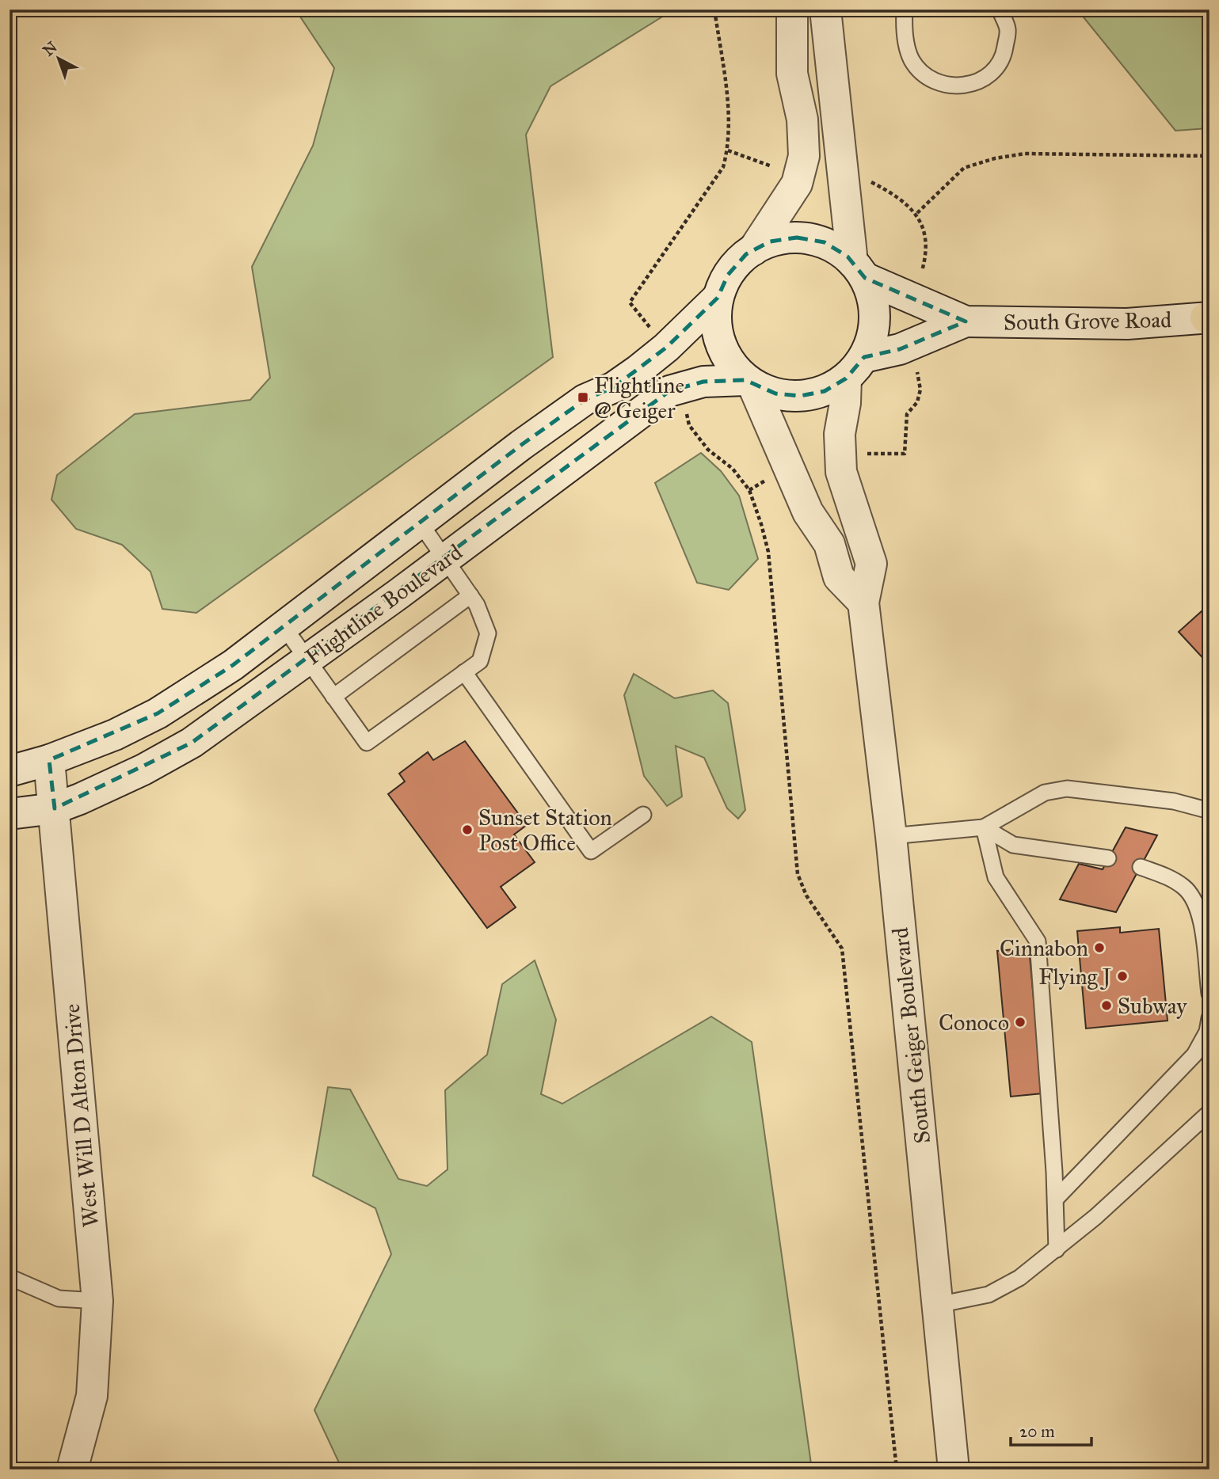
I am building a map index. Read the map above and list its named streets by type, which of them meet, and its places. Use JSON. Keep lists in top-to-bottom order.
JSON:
{
  "streets": {
    "main road": [
      "South Grove Road",
      "Flightline Boulevard",
      "South Geiger Boulevard",
      "West Will D Alton Drive"
    ]
  },
  "crossings": [
    ["South Grove Road", "Flightline Boulevard"],
    ["South Grove Road", "South Geiger Boulevard"],
    ["Flightline Boulevard", "South Geiger Boulevard"],
    ["Flightline Boulevard", "West Will D Alton Drive"]
  ],
  "places": {
    "transit": ["Flightline @ Geiger"],
    "other": [
      "Sunset Station Post Office",
      "Cinnabon",
      "Flying J",
      "Subway",
      "Conoco"
    ]
  },
  "scale_bar": "20 m",
  "north": "top left"
}
